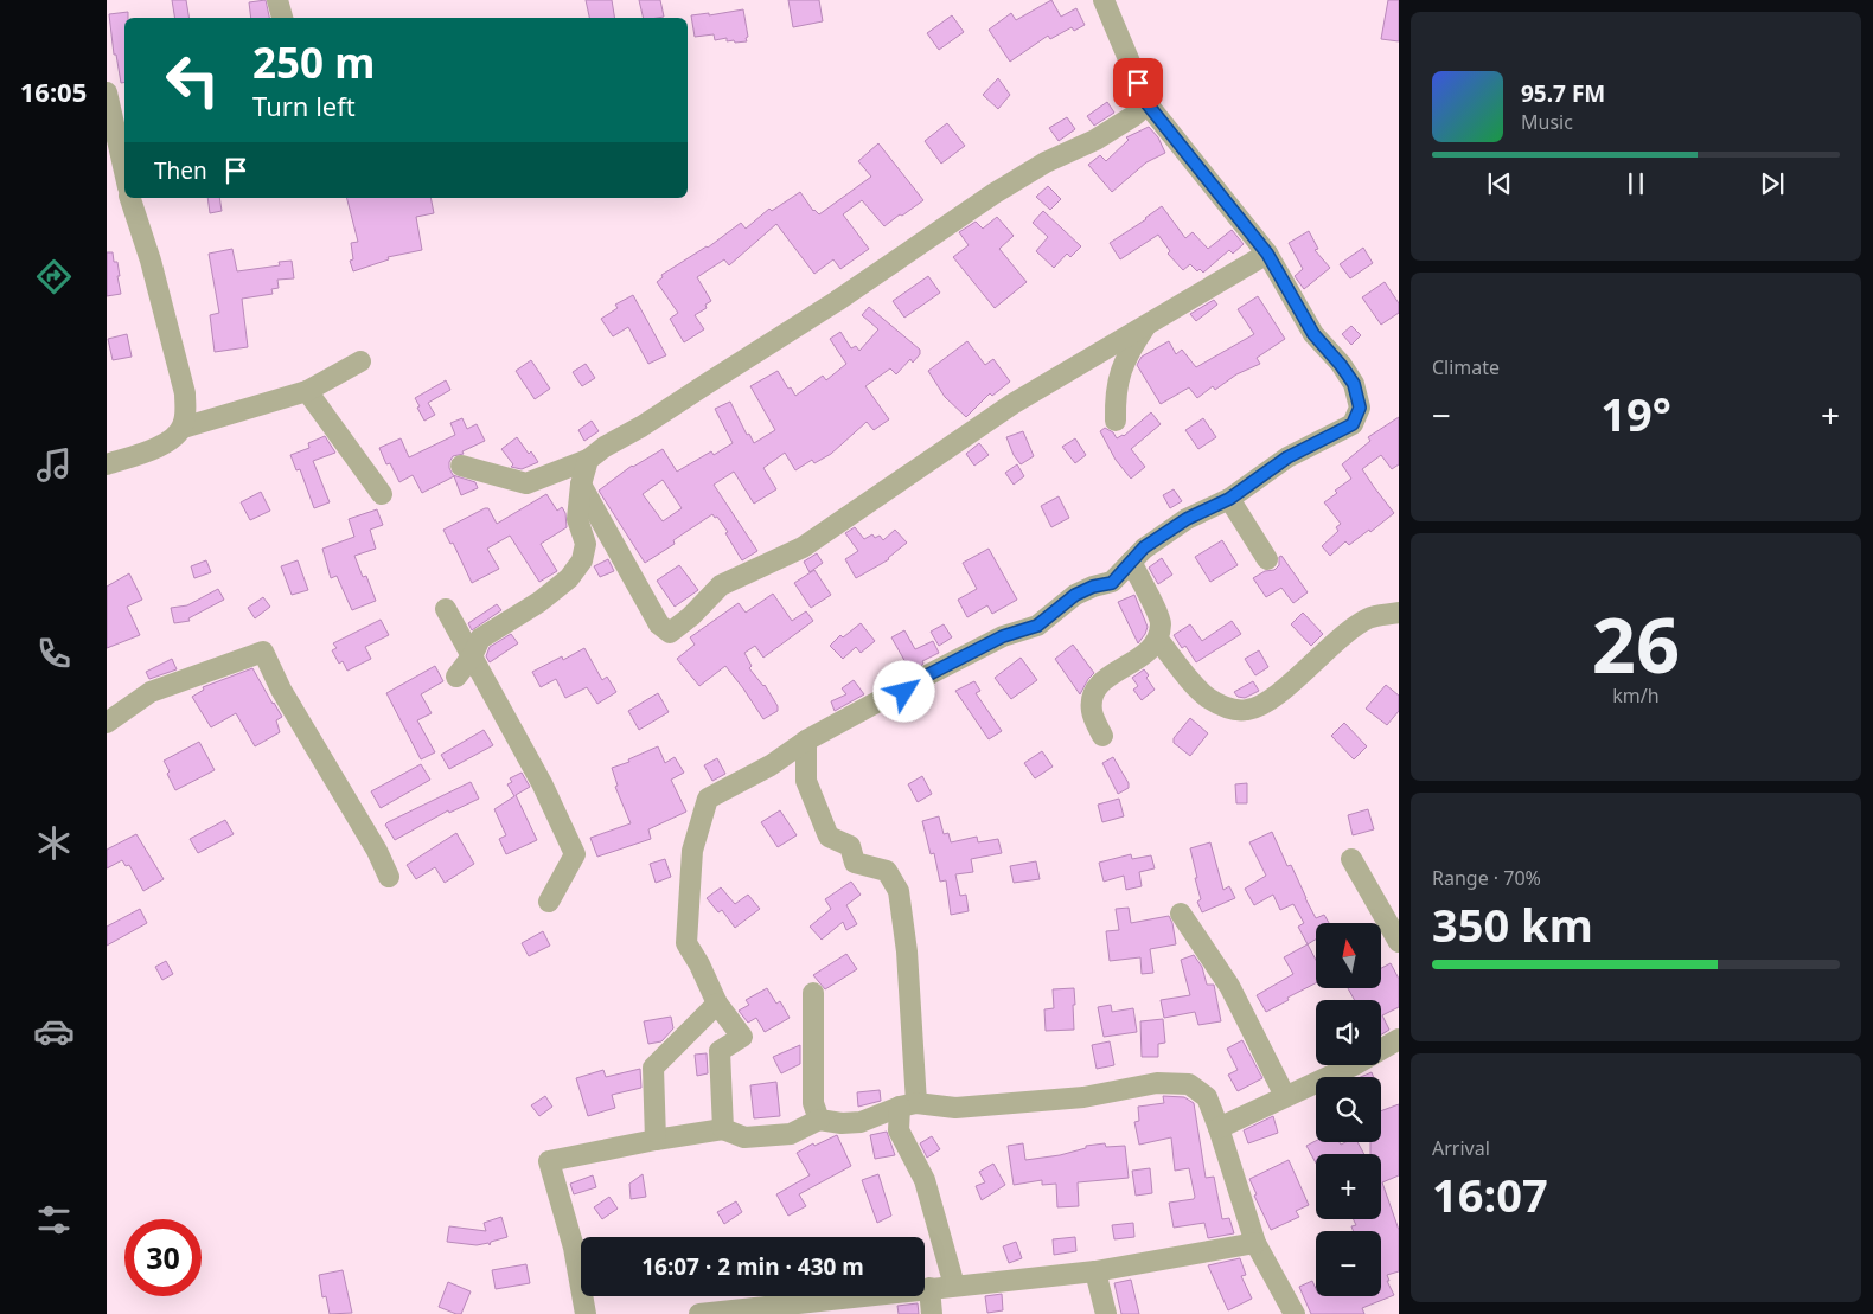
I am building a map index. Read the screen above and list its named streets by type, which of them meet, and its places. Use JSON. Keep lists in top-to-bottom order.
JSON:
{
  "north": "top",
  "page": {
    "tabs": "16:05",
    "turn": ["250 m", "Turn left"],
    "song": ["95.7 FM", "Music"],
    "then": "Then",
    "tile": [
      "Climate",
      ["26", "km/h"],
      ["Range · 70%", "350 km"],
      ["Arrival", "16:07"]
    ],
    "heat": ["−", "19°", "+"],
    "map_buttons": ["+", "−"],
    "limit": "30",
    "trip": "16:07 · 2 min · 430 m"
  }
}
